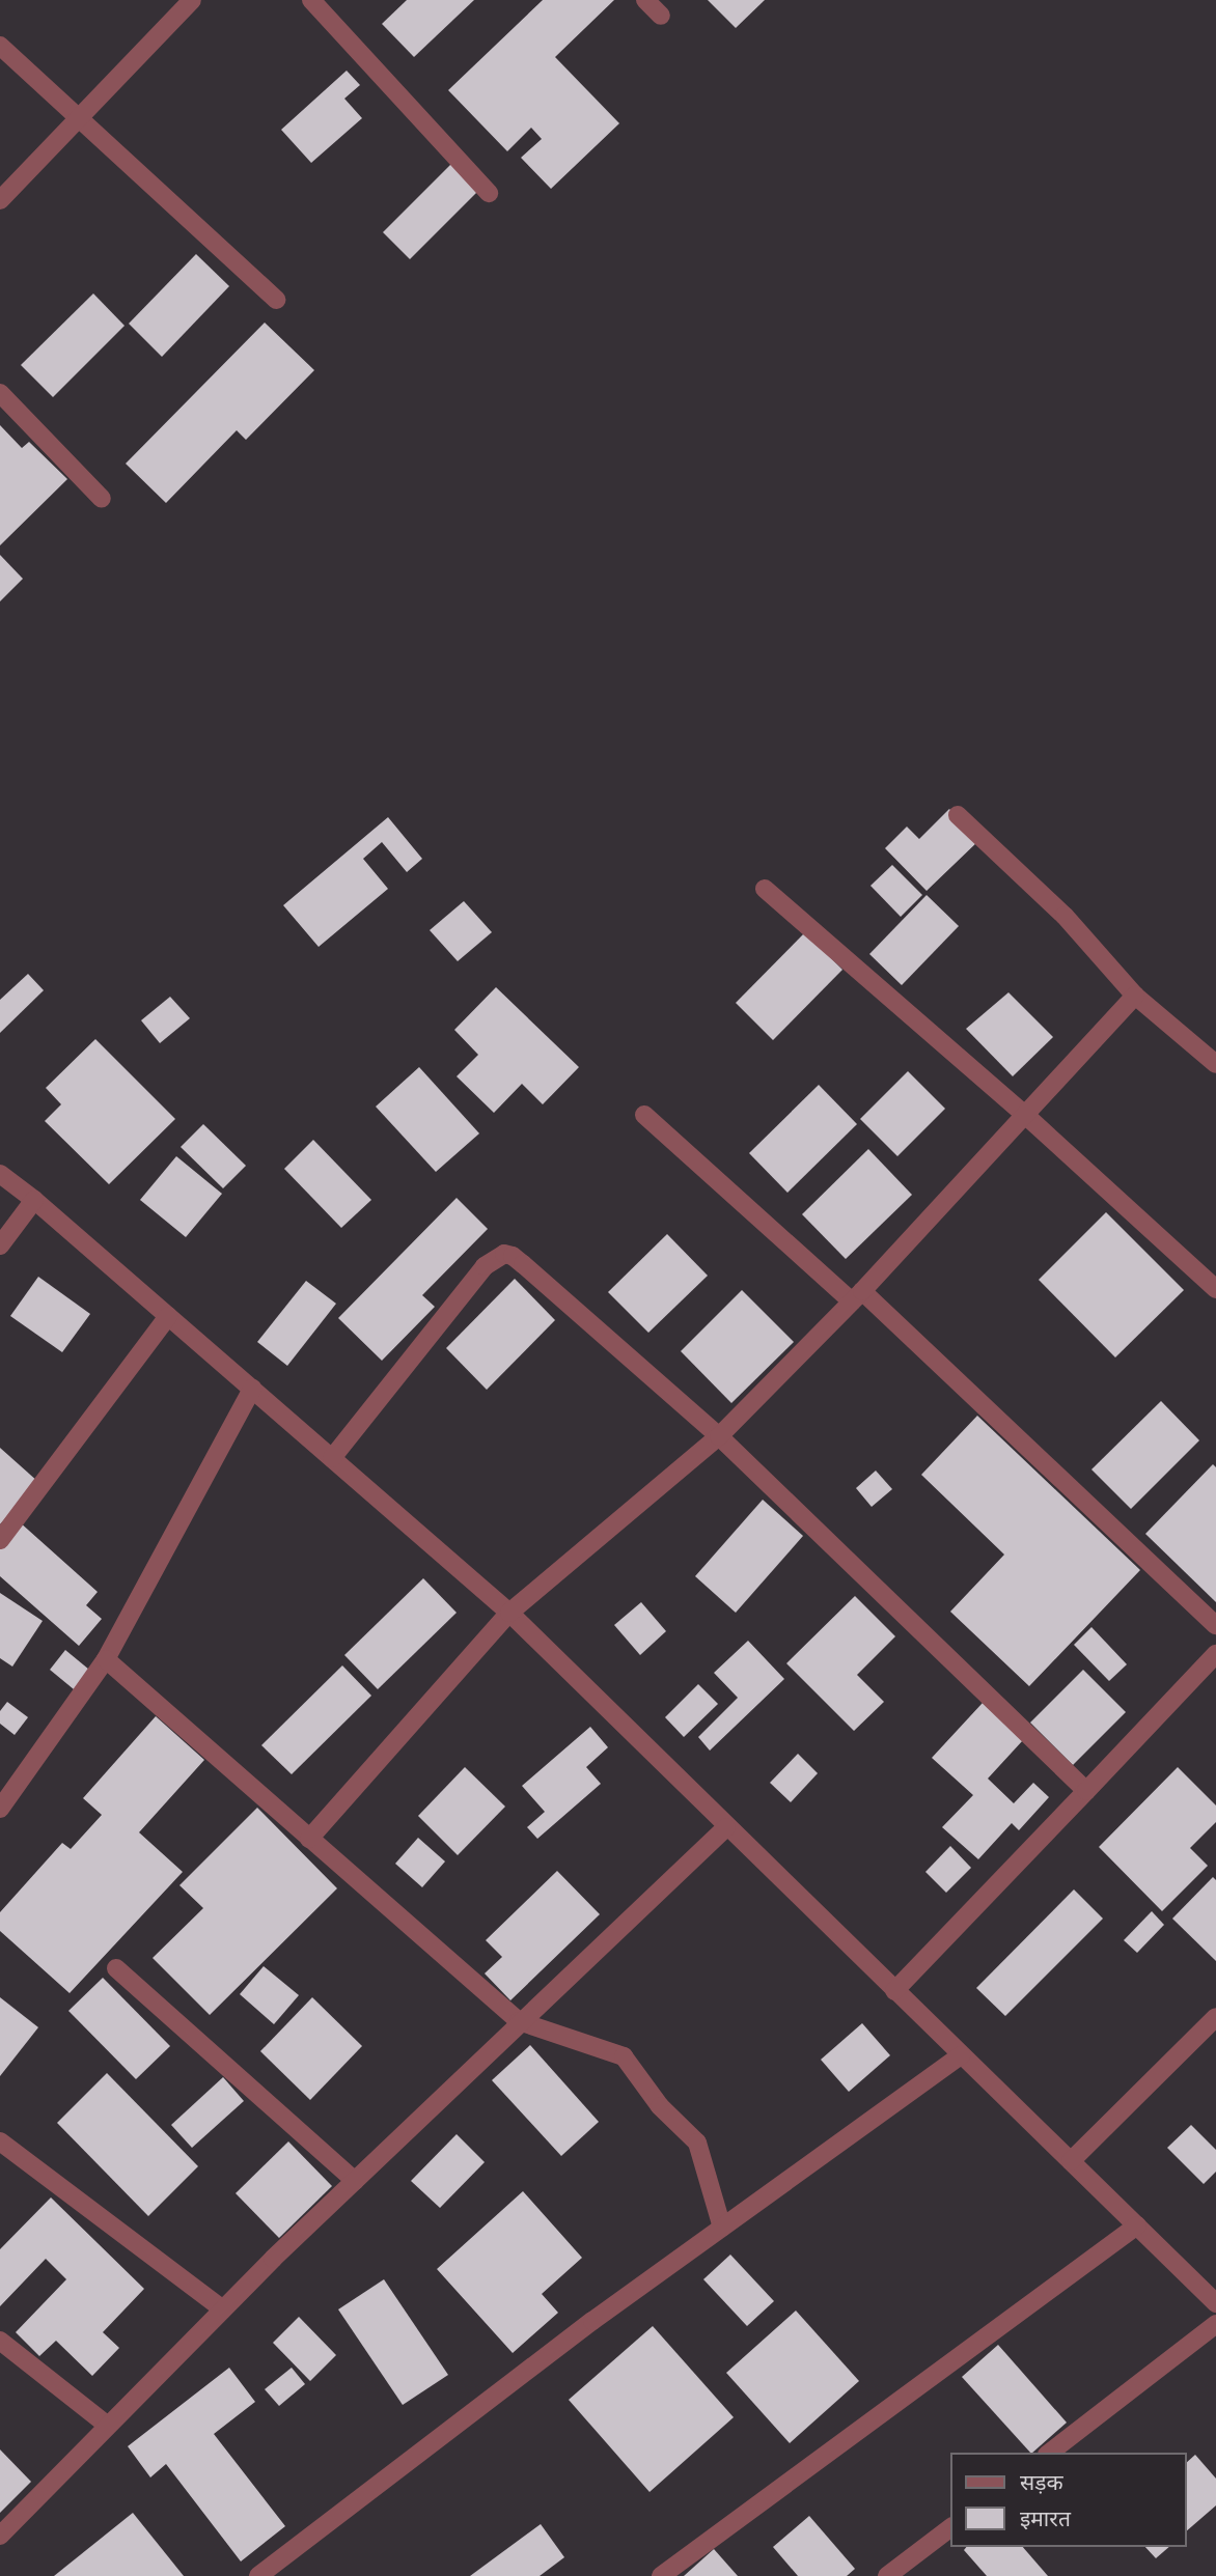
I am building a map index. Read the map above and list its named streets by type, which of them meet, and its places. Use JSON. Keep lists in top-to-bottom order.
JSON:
{
  "legend": ["सड़क", "इमारत"]
}
